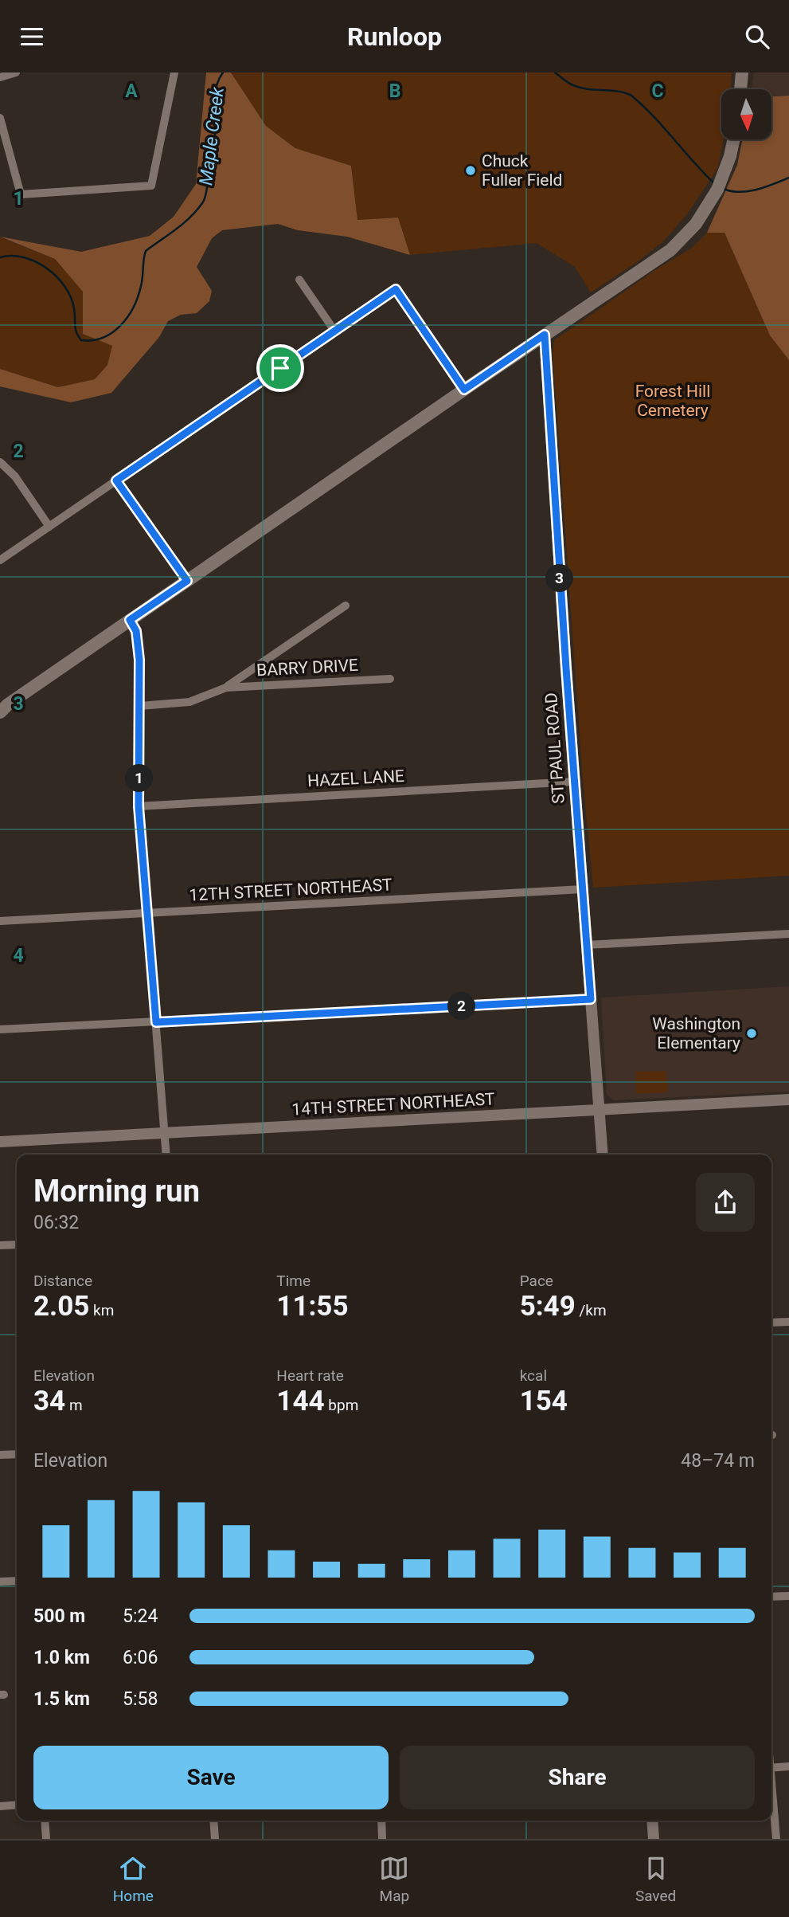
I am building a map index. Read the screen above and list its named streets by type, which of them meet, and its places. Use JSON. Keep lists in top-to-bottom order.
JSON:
{
  "streets": {
    "street": [
      "BARRY DRIVE",
      "ST PAUL ROAD",
      "HAZEL LANE",
      "12TH STREET NORTHEAST",
      "14TH STREET NORTHEAST"
    ]
  },
  "crossings": [
    ["ST PAUL ROAD", "HAZEL LANE"],
    ["ST PAUL ROAD", "12TH STREET NORTHEAST"],
    ["ST PAUL ROAD", "14TH STREET NORTHEAST"]
  ],
  "water": ["Maple Creek"],
  "parks": ["Forest Hill Cemetery"],
  "places": ["Chuck Fuller Field", "Washington Elementary"],
  "north": "bottom",
  "page": {
    "header": "Runloop",
    "pins": ["3", "1", "2"],
    "heading": ["Morning run", "06:32"],
    "stats": [
      ["Distance", "2.05 km"],
      ["Time", "11:55"],
      ["Pace", "5:49 /km"],
      ["Elevation", "34 m"],
      ["Heart rate", "144 bpm"],
      ["kcal", "154"]
    ],
    "chart": ["Elevation", "48–74 m"],
    "list": [
      {
        "name": "500 m",
        "note": "5:24"
      },
      {
        "name": "1.0 km",
        "note": "6:06"
      },
      {
        "name": "1.5 km",
        "note": "5:58"
      }
    ],
    "buttons": ["Save", "Share"],
    "tabs": ["Home", "Map", "Saved"]
  },
  "grid": {
    "columns": ["A", "B", "C"],
    "rows": [
      "1",
      "2",
      "3",
      "4"
    ]
  }
}
